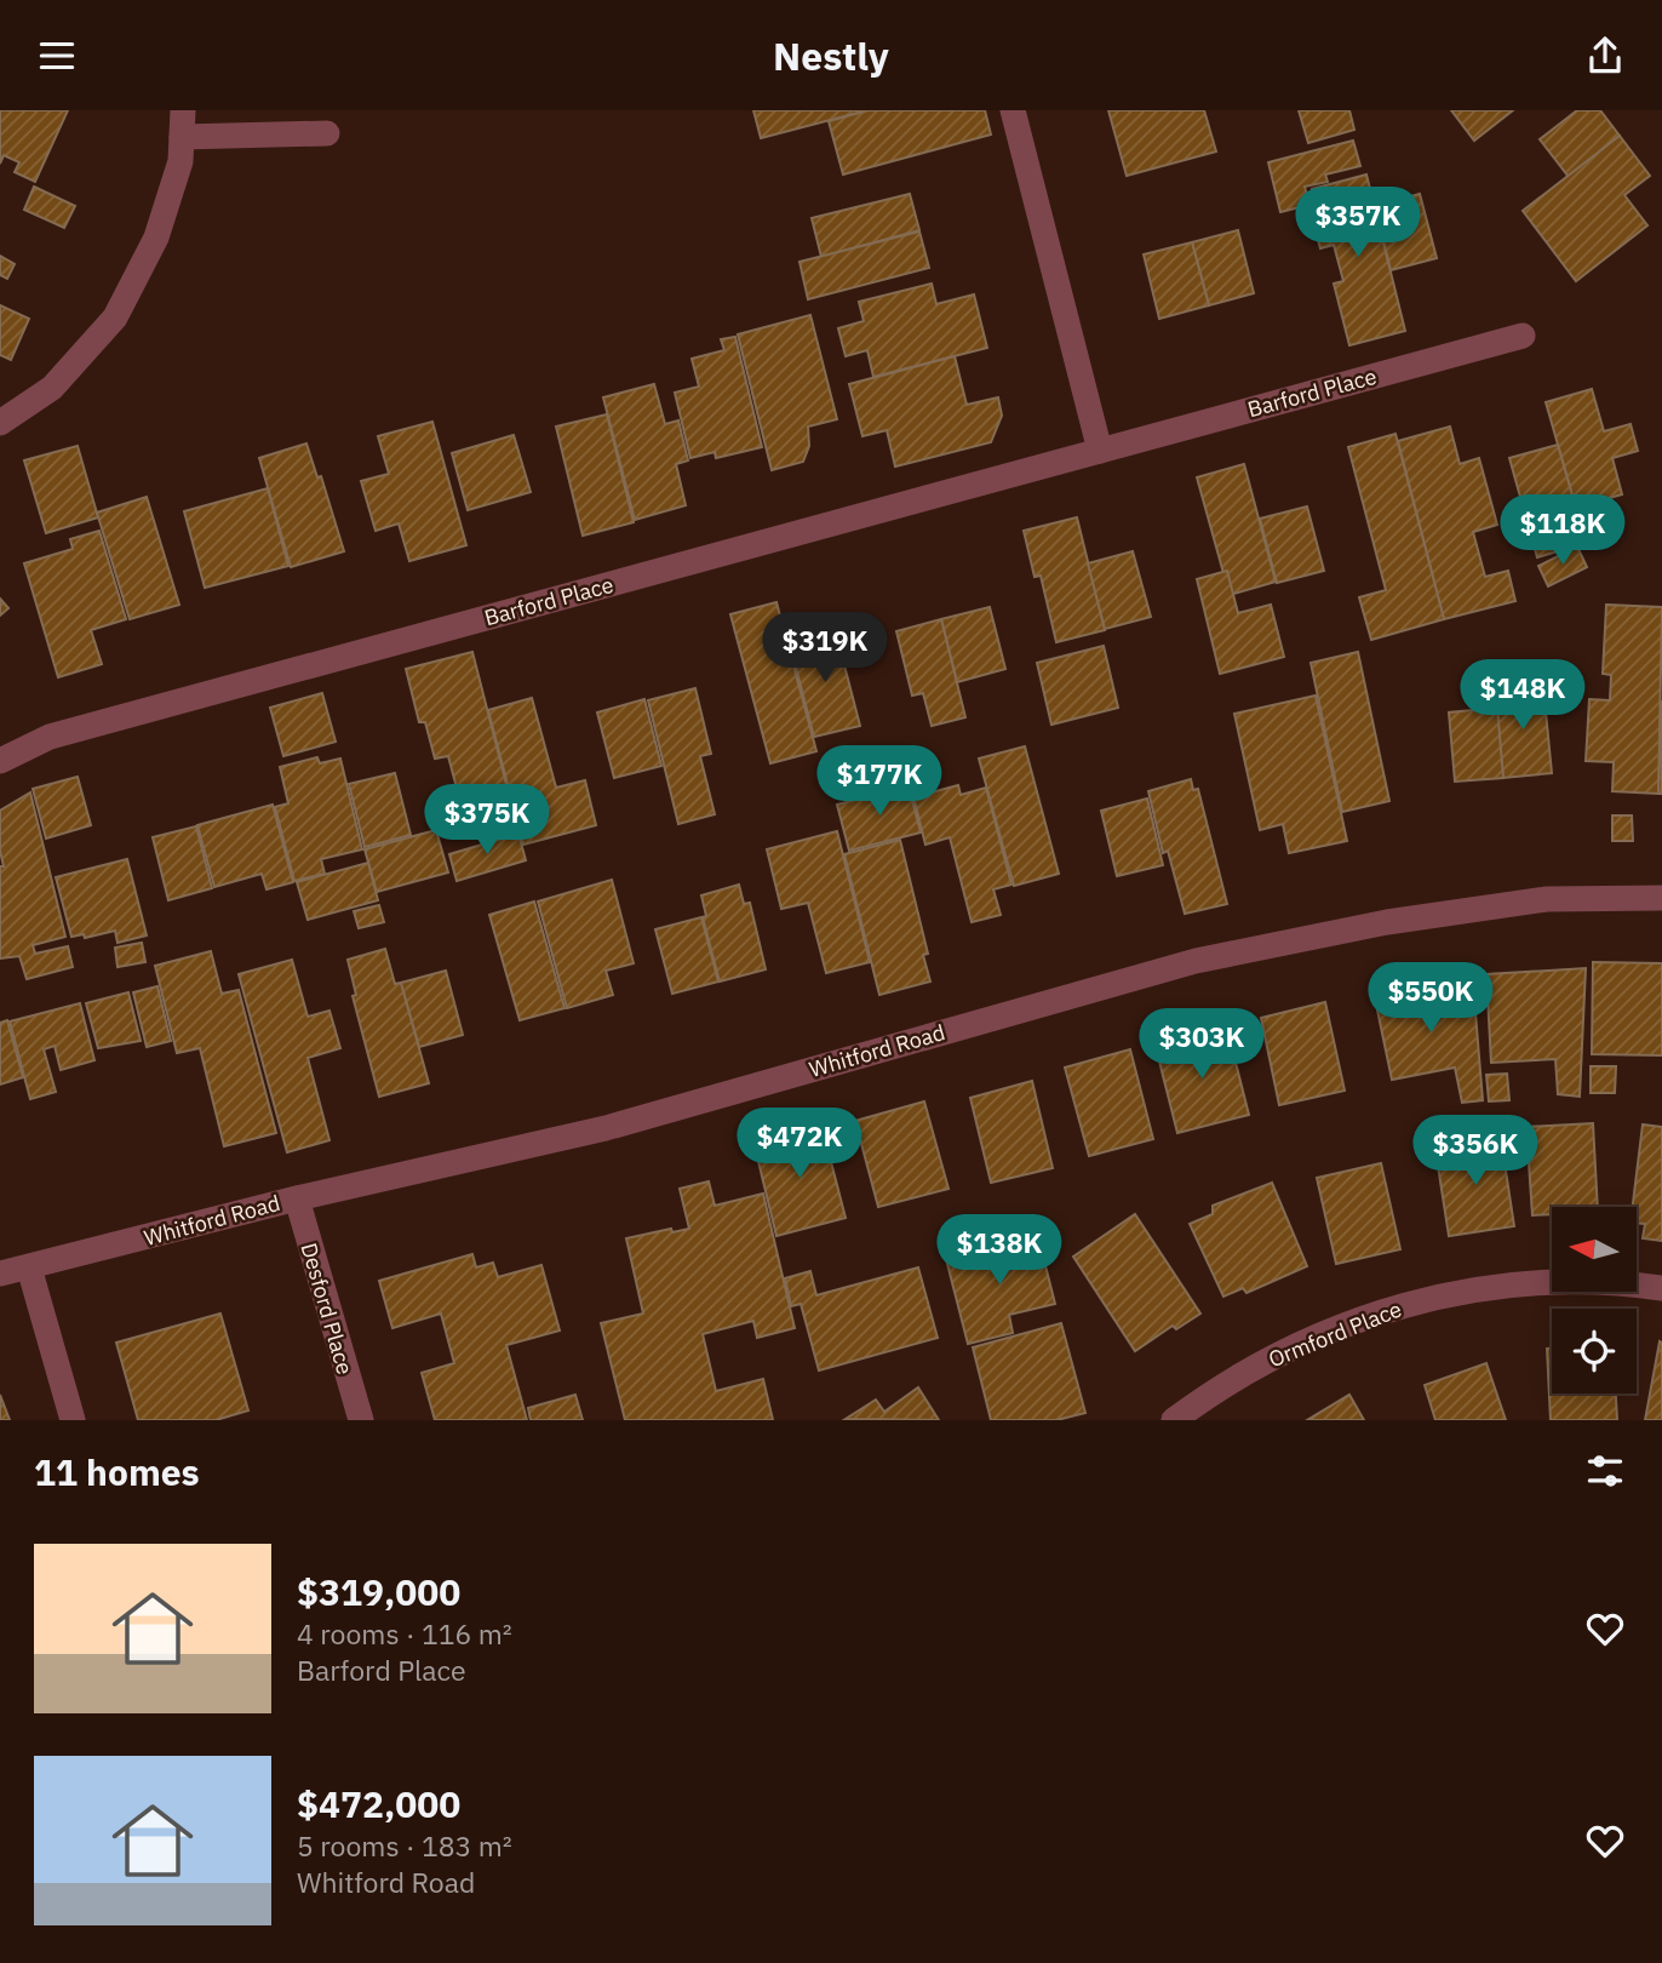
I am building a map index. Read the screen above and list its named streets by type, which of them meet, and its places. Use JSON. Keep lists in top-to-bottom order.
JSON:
{
  "streets": {
    "street": [
      "Barford Place",
      "Whitford Road",
      "Desford Place",
      "Ormford Place"
    ]
  },
  "crossings": [
    ["Whitford Road", "Desford Place"]
  ],
  "north": "left",
  "page": {
    "header": "Nestly",
    "price": [
      "$357K",
      "$118K",
      "$319K",
      "$148K",
      "$177K",
      "$375K",
      "$550K",
      "$303K",
      "$472K",
      "$356K",
      "$138K"
    ],
    "heading": "11 homes",
    "list": [
      {
        "name": "$319,000",
        "note": "4 rooms · 116 m² · Barford Place"
      },
      {
        "name": "$472,000",
        "note": "5 rooms · 183 m² · Whitford Road"
      }
    ]
  }
}
